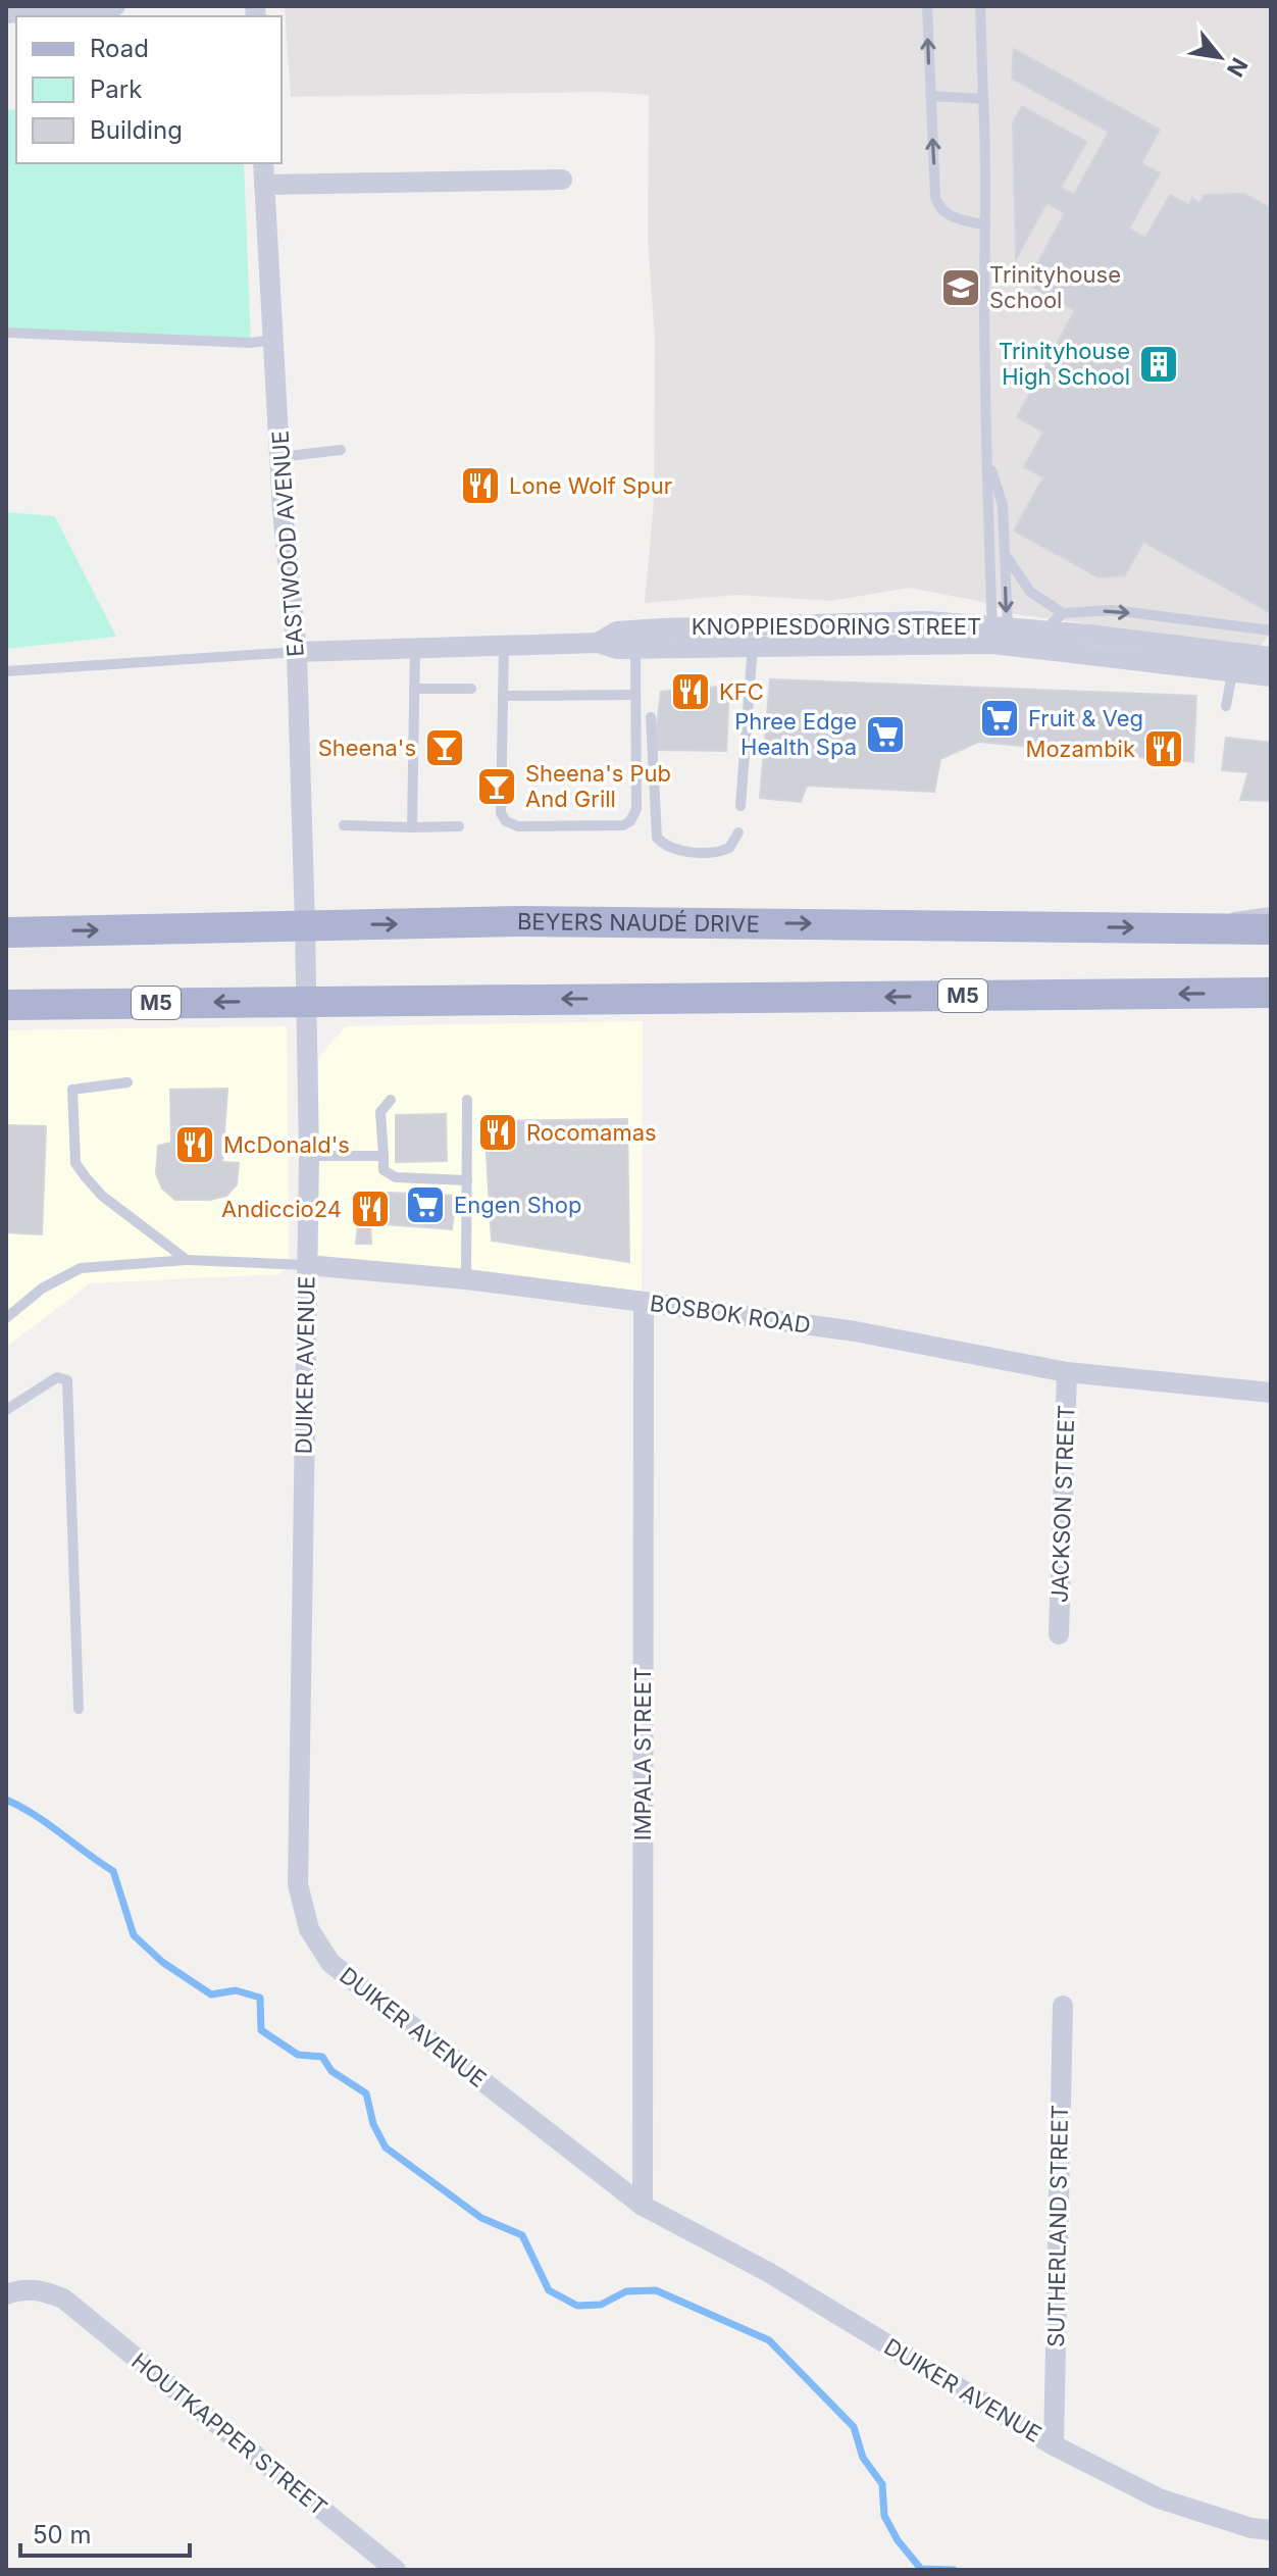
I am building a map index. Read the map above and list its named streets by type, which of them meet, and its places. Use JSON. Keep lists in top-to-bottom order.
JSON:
{
  "streets": {
    "main road": ["BEYERS NAUDÉ DRIVE", "M5"],
    "street": [
      "EASTWOOD AVENUE",
      "KNOPPIESDORING STREET",
      "BOSBOK ROAD",
      "DUIKER AVENUE",
      "JACKSON STREET",
      "IMPALA STREET",
      "SUTHERLAND STREET",
      "HOUTKAPPER STREET"
    ]
  },
  "crossings": [
    ["EASTWOOD AVENUE", "KNOPPIESDORING STREET"],
    ["EASTWOOD AVENUE", "BEYERS NAUDÉ DRIVE"],
    ["EASTWOOD AVENUE", "DUIKER AVENUE"],
    ["BEYERS NAUDÉ DRIVE", "DUIKER AVENUE"],
    ["M5", "DUIKER AVENUE"],
    ["BOSBOK ROAD", "DUIKER AVENUE"],
    ["BOSBOK ROAD", "JACKSON STREET"],
    ["BOSBOK ROAD", "IMPALA STREET"],
    ["DUIKER AVENUE", "IMPALA STREET"],
    ["DUIKER AVENUE", "SUTHERLAND STREET"]
  ],
  "places": {
    "school or university": ["Trinityhouse School"],
    "building": ["Trinityhouse High School"],
    "restaurant": [
      "Lone Wolf Spur",
      "KFC",
      "Mozambik",
      "Rocomamas",
      "McDonald's",
      "Andiccio24"
    ],
    "supermarket": ["Fruit & Veg", "Phree Edge Health Spa", "Engen Shop"],
    "bar": ["Sheena's", "Sheena's Pub And Grill"]
  },
  "legend": ["Road", "Park", "Building"],
  "scale_bar": "50 m",
  "north": "bottom right"
}
